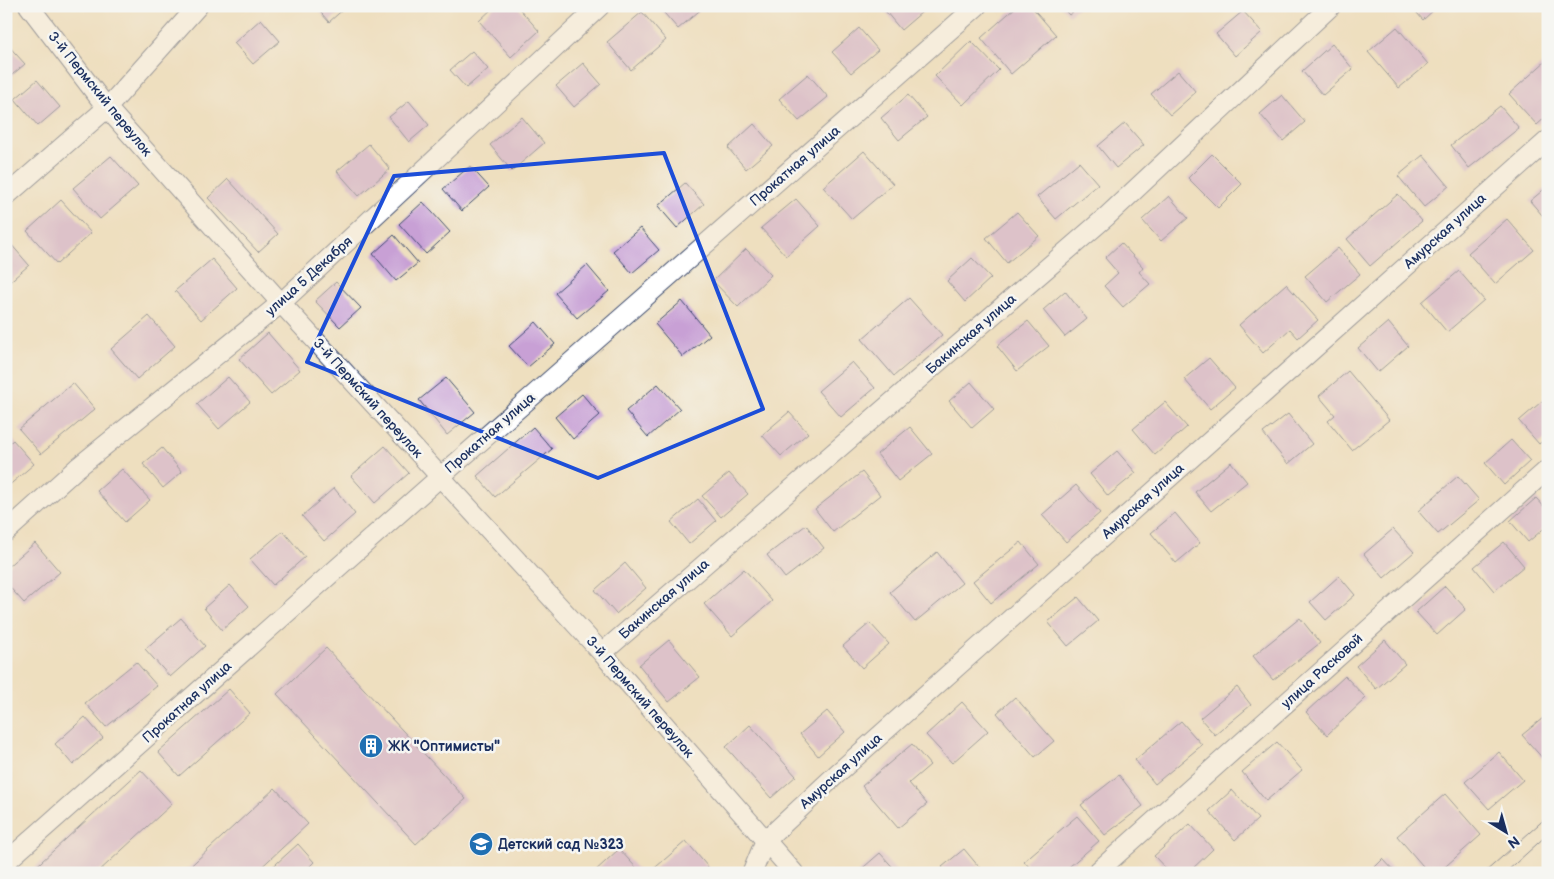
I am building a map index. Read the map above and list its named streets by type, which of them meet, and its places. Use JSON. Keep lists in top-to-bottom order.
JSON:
{
  "streets": {
    "street": [
      "3-й Пермский переулок",
      "Прокатная улица",
      "Амурская улица",
      "улица 5 Декабря",
      "Бакинская улица",
      "улица Расковой"
    ]
  },
  "crossings": [
    ["3-й Пермский переулок", "Прокатная улица"],
    ["3-й Пермский переулок", "Амурская улица"],
    ["3-й Пермский переулок", "улица 5 Декабря"],
    ["3-й Пермский переулок", "Бакинская улица"]
  ],
  "places": {
    "building": ["ЖК \"Оптимисты\""],
    "school or university": ["Детский сад №323"]
  },
  "north": "bottom right"
}
